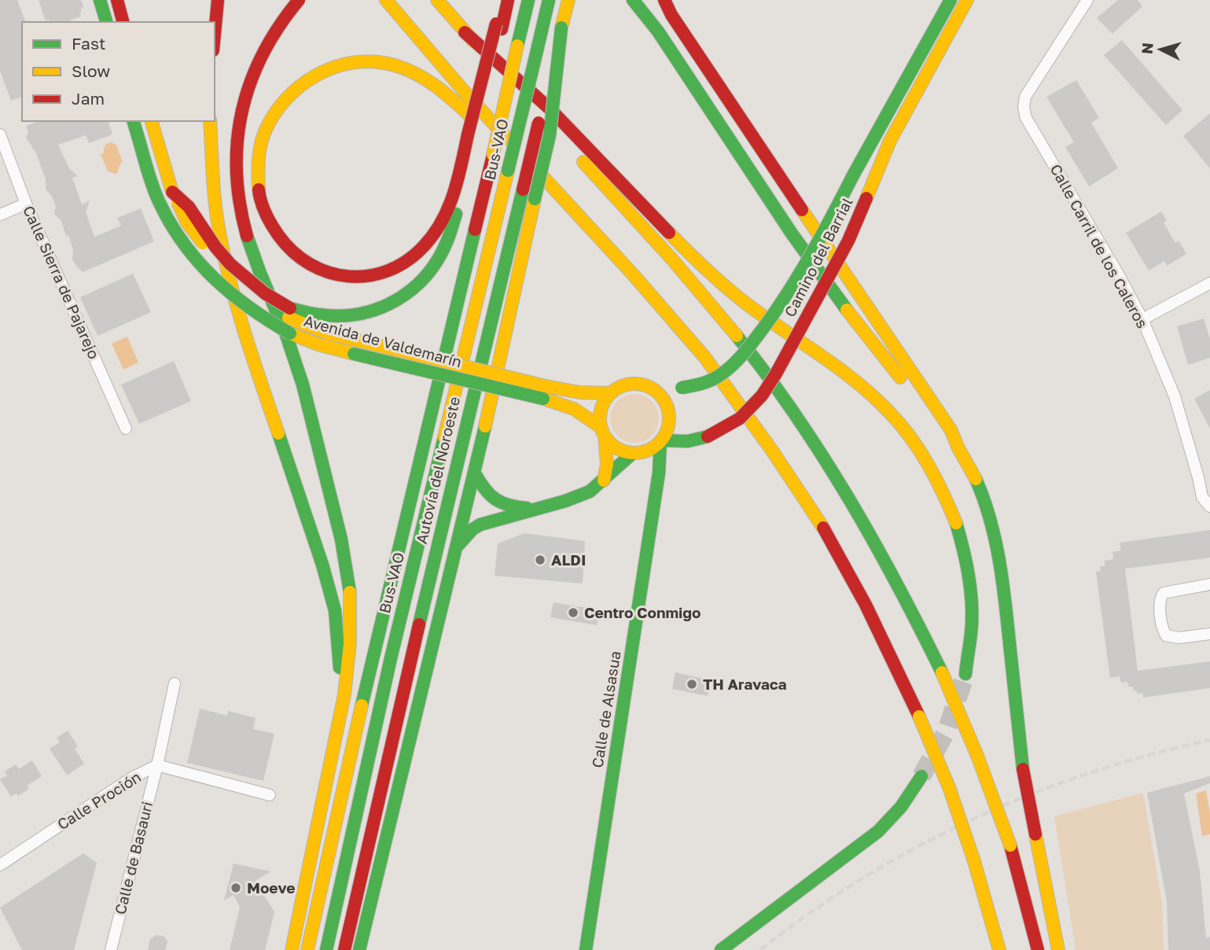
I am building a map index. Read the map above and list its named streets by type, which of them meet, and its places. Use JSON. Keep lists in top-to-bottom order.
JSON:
{
  "streets": {
    "main road": [
      "Bus-VAO",
      "Camino del Barrial",
      "Avenida de Valdemarín",
      "Autovía del Noroeste",
      "Calle de Alsasua"
    ],
    "street": [
      "Calle Carril de los Caleros",
      "Calle Sierra de Pajarejo",
      "Calle Proción",
      "Calle de Basauri"
    ]
  },
  "crossings": [
    ["Camino del Barrial", "Avenida de Valdemarín"],
    ["Camino del Barrial", "Calle de Alsasua"],
    ["Avenida de Valdemarín", "Calle de Alsasua"],
    ["Calle Proción", "Calle de Basauri"]
  ],
  "places": [
    "ALDI",
    "Centro Conmigo",
    "TH Aravaca",
    "Moeve"
  ],
  "legend": ["Fast", "Slow", "Jam"],
  "north": "left"
}
